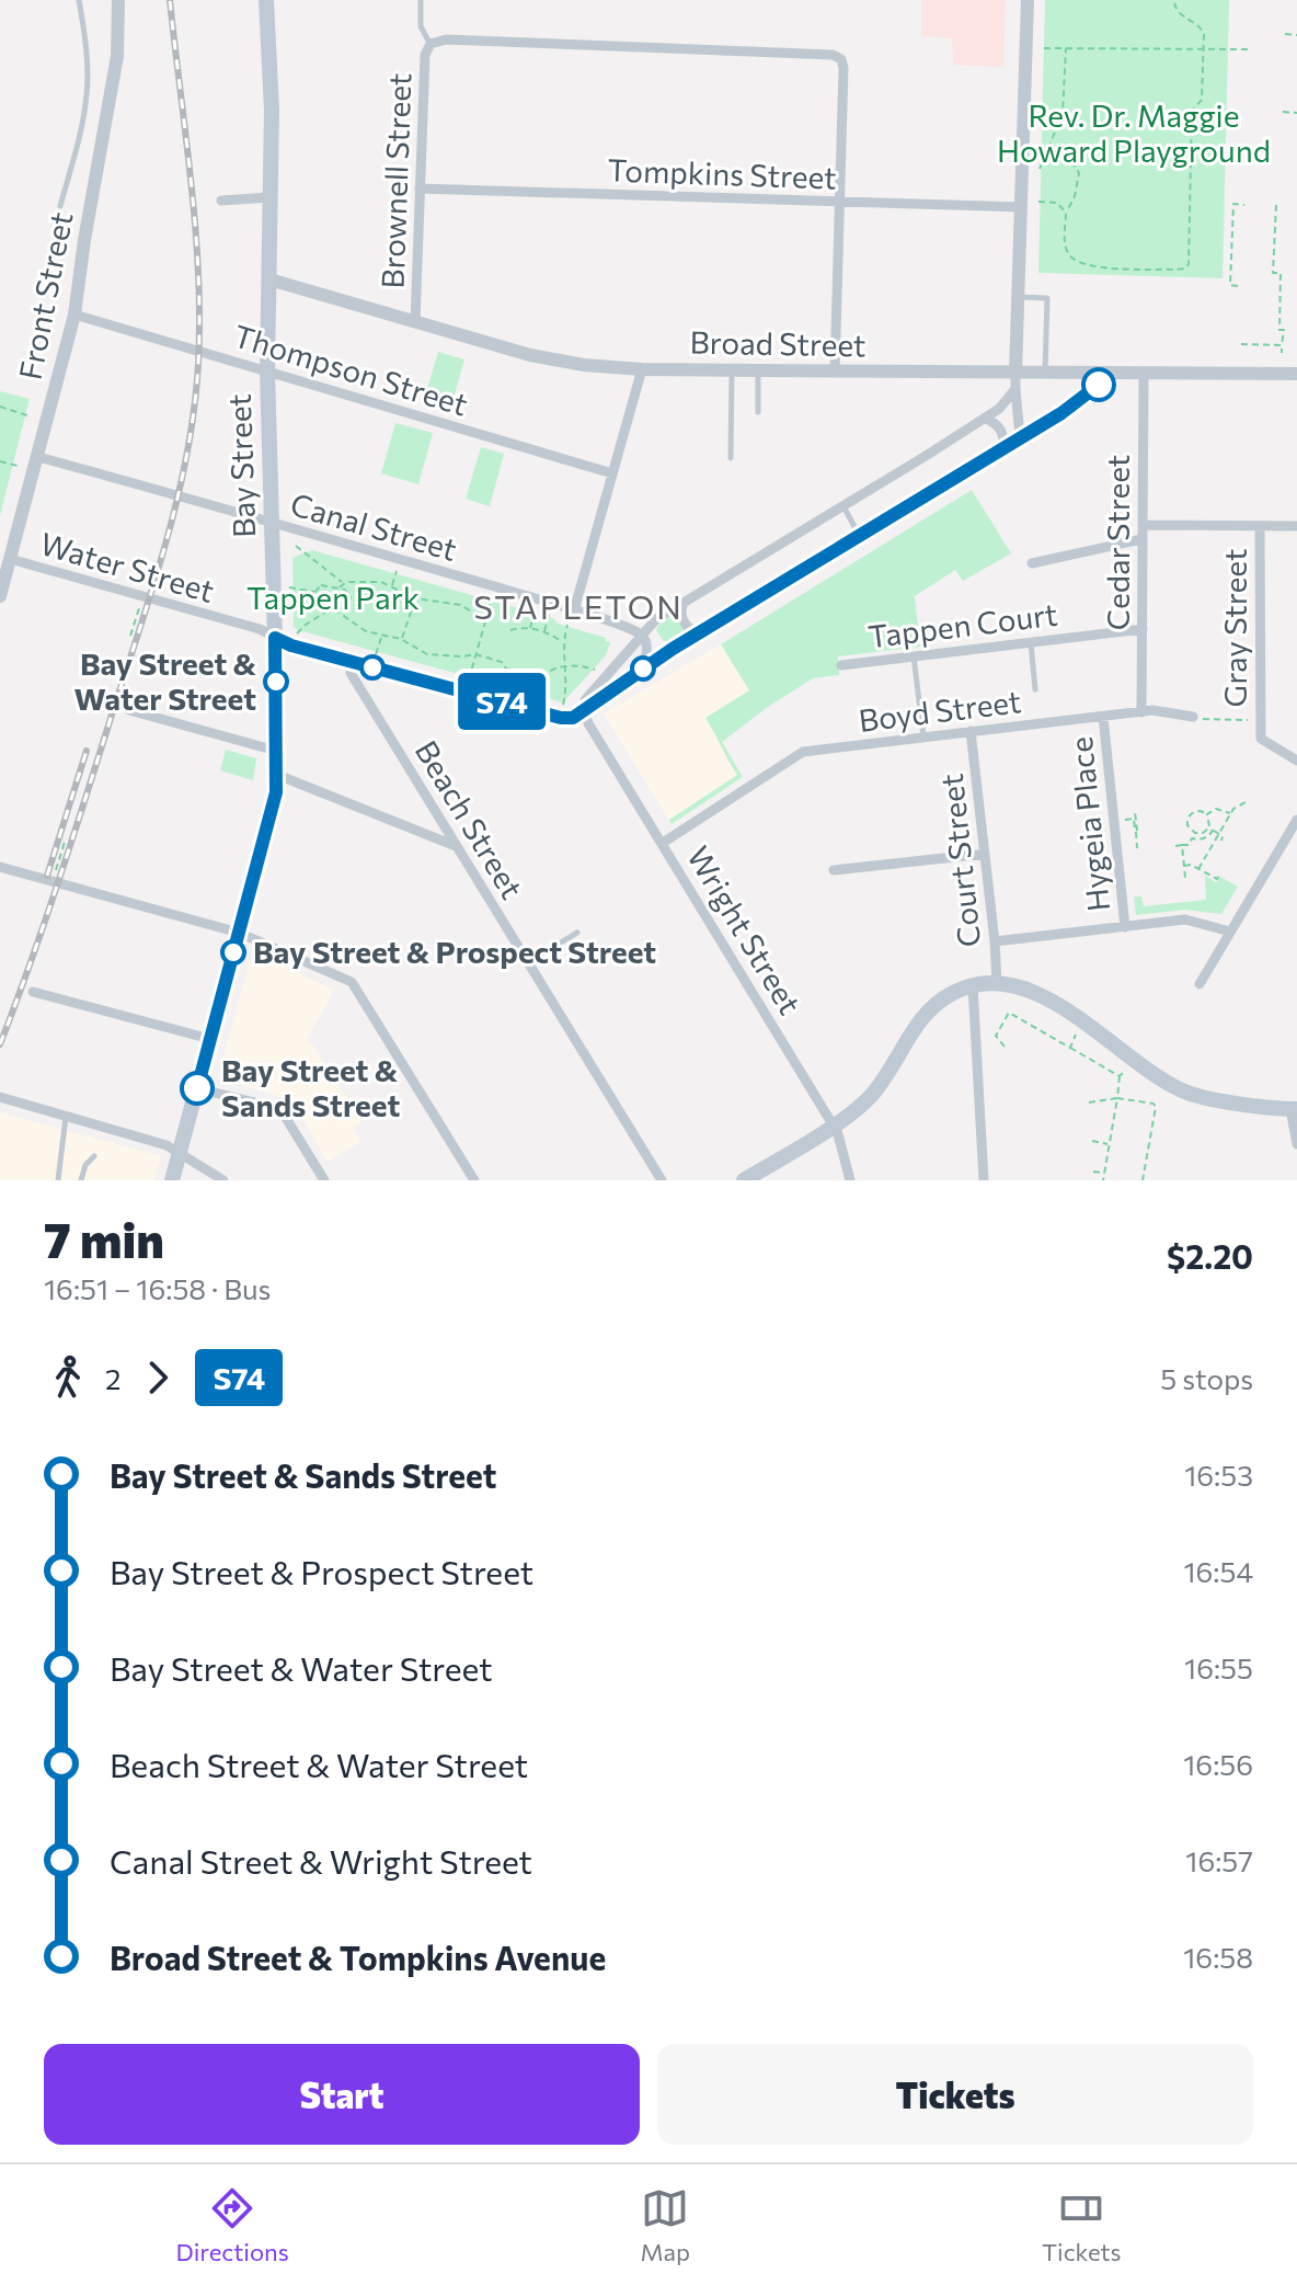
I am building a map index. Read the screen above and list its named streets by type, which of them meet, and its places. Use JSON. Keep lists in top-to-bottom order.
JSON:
{
  "streets": {
    "main road": ["Bay Street"],
    "street": [
      "Tompkins Street",
      "Brownell Street",
      "Front Street",
      "Broad Street",
      "Thompson Street",
      "Canal Street",
      "Cedar Street",
      "Water Street",
      "Tappen Court",
      "Gray Street",
      "Boyd Street",
      "Beach Street",
      "Hygeia Place",
      "Court Street",
      "Wright Street"
    ]
  },
  "crossings": [
    ["Tompkins Street", "Brownell Street"],
    ["Brownell Street", "Broad Street"],
    ["Front Street", "Thompson Street"],
    ["Front Street", "Canal Street"],
    ["Front Street", "Water Street"],
    ["Broad Street", "Bay Street"],
    ["Broad Street", "Cedar Street"],
    ["Thompson Street", "Bay Street"],
    ["Bay Street", "Canal Street"],
    ["Bay Street", "Water Street"],
    ["Cedar Street", "Tappen Court"],
    ["Cedar Street", "Boyd Street"],
    ["Water Street", "Beach Street"],
    ["Water Street", "Wright Street"],
    ["Boyd Street", "Hygeia Place"],
    ["Boyd Street", "Court Street"],
    ["Boyd Street", "Wright Street"]
  ],
  "districts": ["STAPLETON"],
  "parks": ["Rev. Dr. Maggie Howard Playground", "Tappen Park"],
  "places": ["Bay Street & Water Street", "Bay Street & Prospect Street", "Bay Street & Sands Street"],
  "lines": ["bus line S74"],
  "page": {
    "on_map": "S74",
    "heading": ["7 min", "16:51 – 16:58 · Bus", "$2.20"],
    "legs": ["2", "S74", "5 stops"],
    "list": [
      {
        "name": "Bay Street & Sands Street",
        "value": "16:53"
      },
      {
        "name": "Bay Street & Prospect Street",
        "value": "16:54"
      },
      {
        "name": "Bay Street & Water Street",
        "value": "16:55"
      },
      {
        "name": "Beach Street & Water Street",
        "value": "16:56"
      },
      {
        "name": "Canal Street & Wright Street",
        "value": "16:57"
      },
      {
        "name": "Broad Street & Tompkins Avenue",
        "value": "16:58"
      }
    ],
    "buttons": ["Start", "Tickets"],
    "tabs": ["Directions", "Map", "Tickets"]
  }
}
